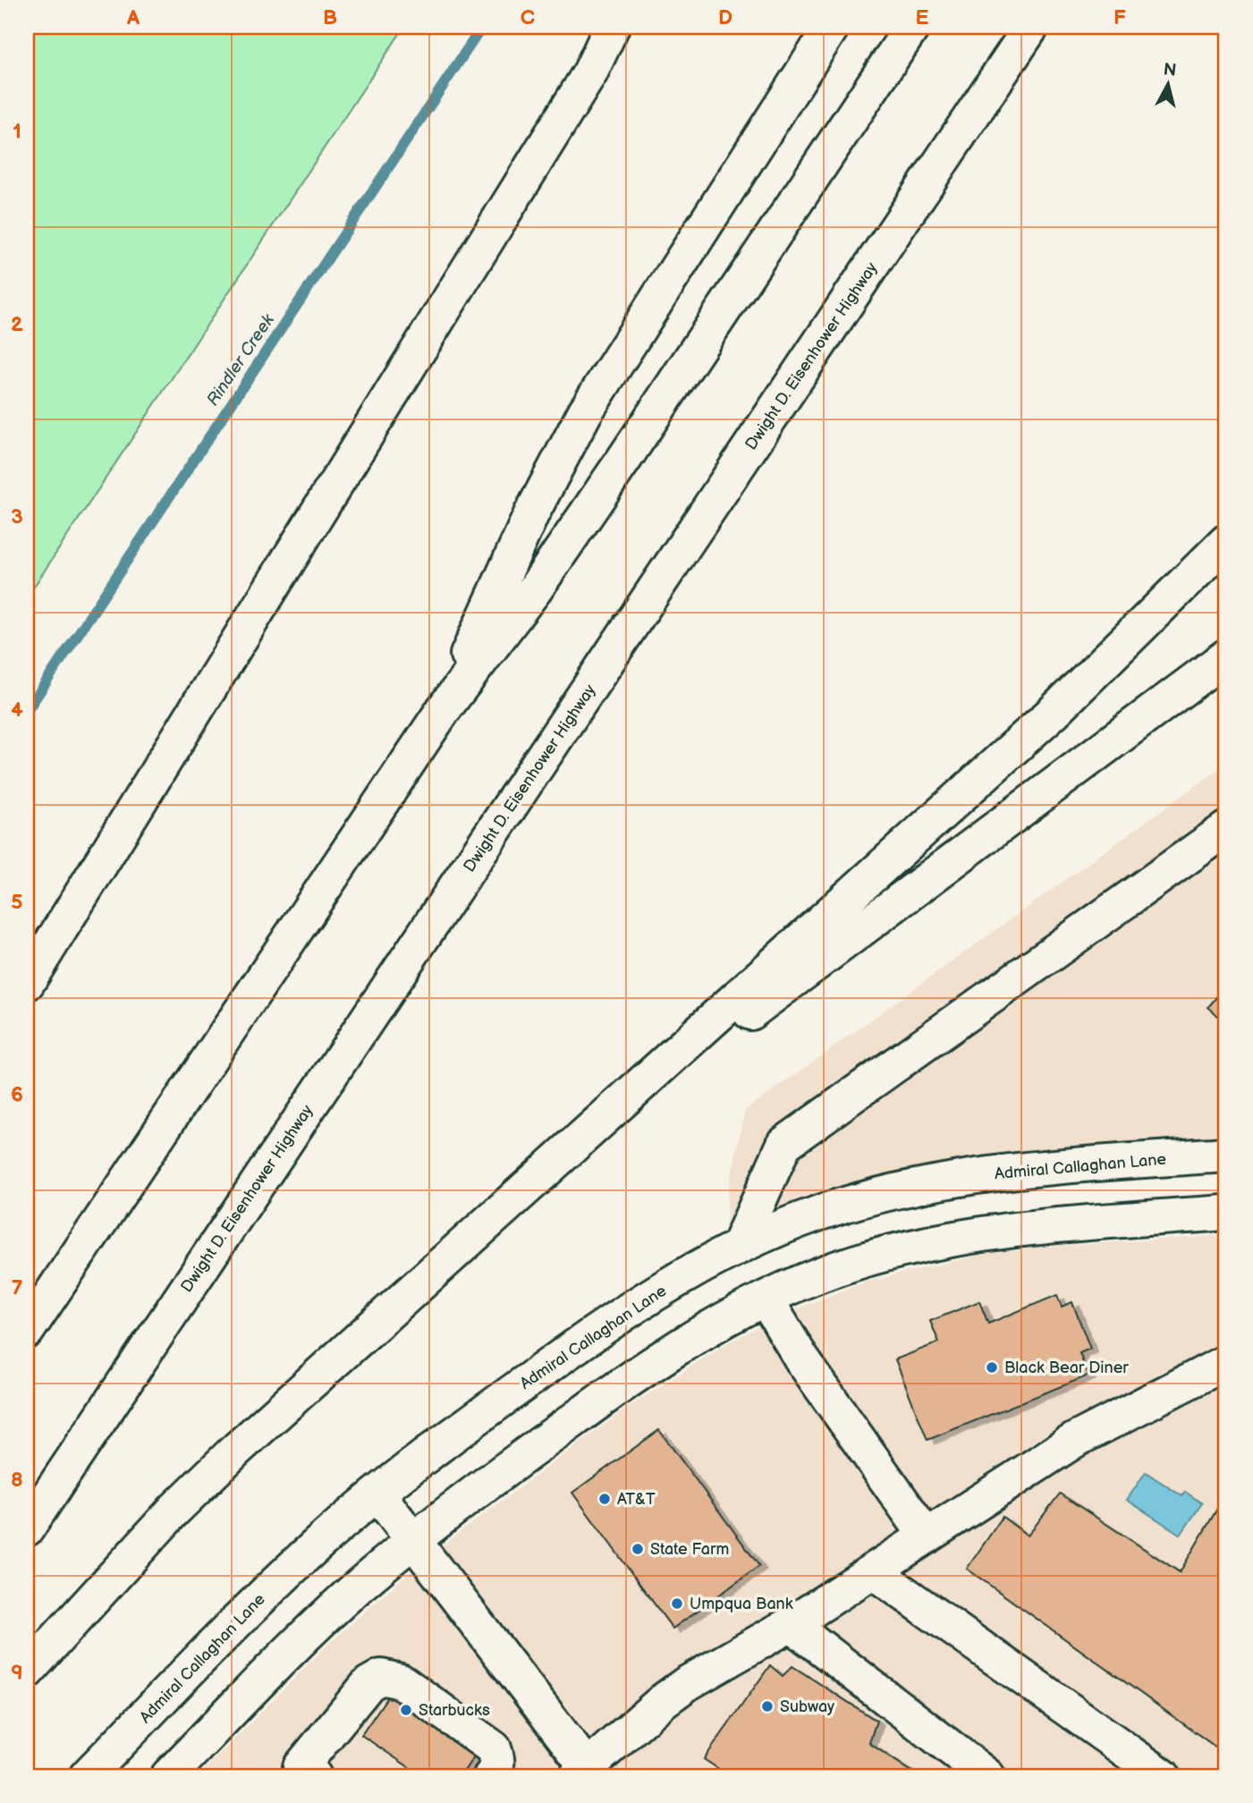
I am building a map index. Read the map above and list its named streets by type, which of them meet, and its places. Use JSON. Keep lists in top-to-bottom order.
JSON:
{
  "streets": {
    "main road": ["Dwight D. Eisenhower Highway", "Admiral Callaghan Lane"]
  },
  "water": ["Rindler Creek"],
  "places": [
    "Black Bear Diner",
    "AT&T",
    "State Farm",
    "Umpqua Bank",
    "Subway",
    "Starbucks"
  ],
  "north": "top",
  "grid": {
    "columns": [
      "A",
      "B",
      "C",
      "D",
      "E",
      "F"
    ],
    "rows": [
      "1",
      "2",
      "3",
      "4",
      "5",
      "6",
      "7",
      "8",
      "9"
    ]
  }
}
